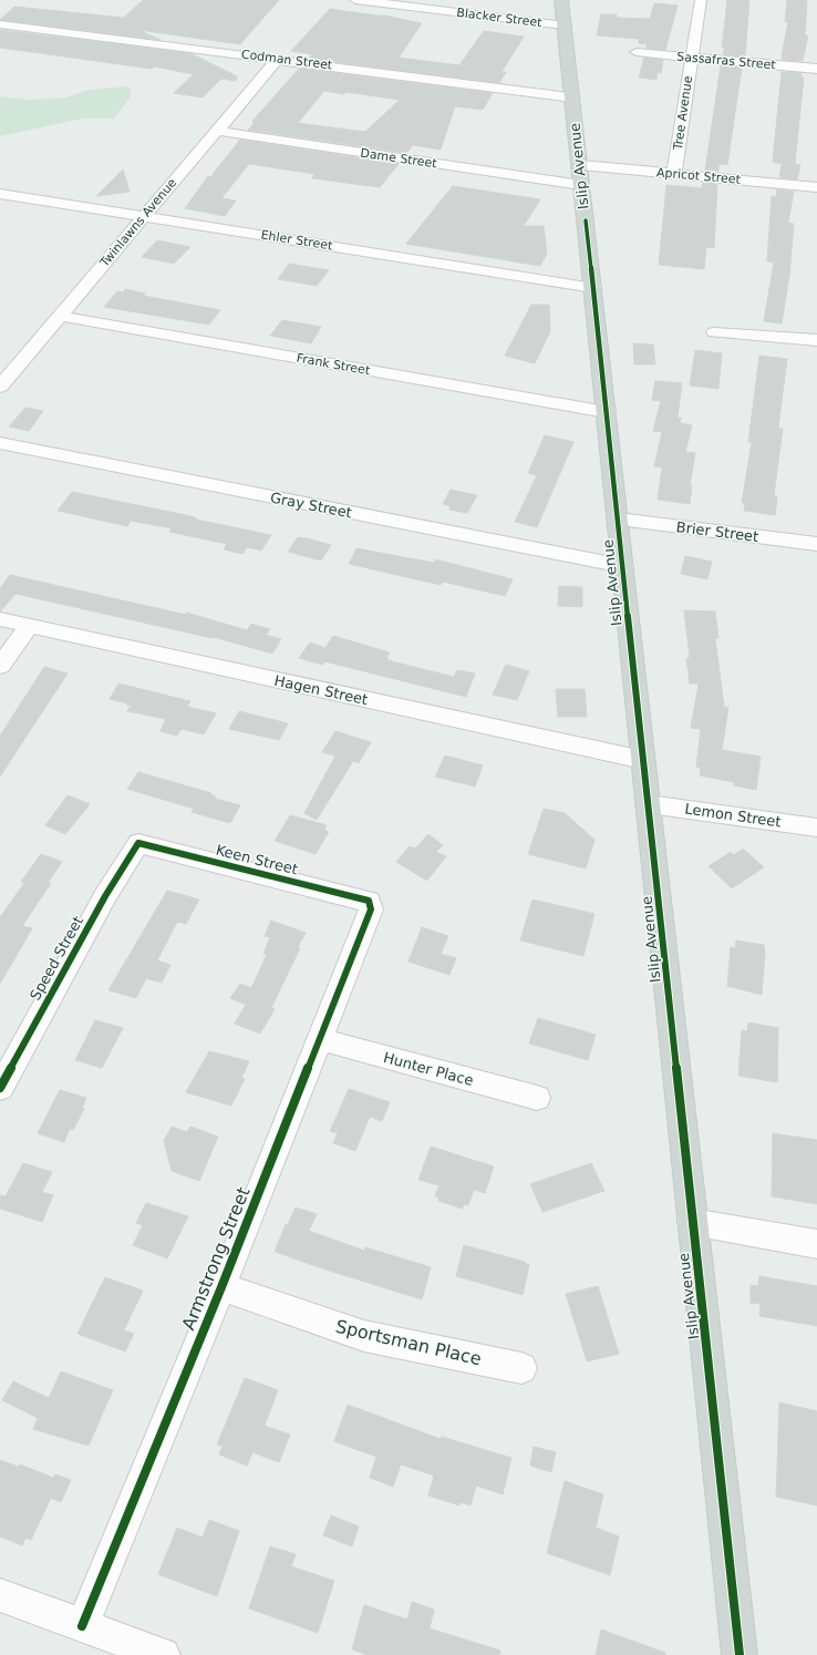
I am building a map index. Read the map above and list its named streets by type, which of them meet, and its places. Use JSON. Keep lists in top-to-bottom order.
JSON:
{
  "streets": {
    "main road": ["Islip Avenue"],
    "street": [
      "Blacker Street",
      "Codman Street",
      "Sassafras Street",
      "Tree Avenue",
      "Dame Street",
      "Apricot Street",
      "Twinlawns Avenue",
      "Ehler Street",
      "Frank Street",
      "Gray Street",
      "Brier Street",
      "Hagen Street",
      "Lemon Street",
      "Keen Street",
      "Speed Street",
      "Hunter Place",
      "Armstrong Street",
      "Sportsman Place"
    ]
  },
  "crossings": [
    ["Blacker Street", "Islip Avenue"],
    ["Codman Street", "Islip Avenue"],
    ["Codman Street", "Twinlawns Avenue"],
    ["Sassafras Street", "Tree Avenue"],
    ["Tree Avenue", "Apricot Street"],
    ["Dame Street", "Islip Avenue"],
    ["Dame Street", "Apricot Street"],
    ["Dame Street", "Twinlawns Avenue"],
    ["Islip Avenue", "Apricot Street"],
    ["Islip Avenue", "Ehler Street"],
    ["Islip Avenue", "Frank Street"],
    ["Islip Avenue", "Gray Street"],
    ["Islip Avenue", "Brier Street"],
    ["Islip Avenue", "Hagen Street"],
    ["Islip Avenue", "Lemon Street"],
    ["Twinlawns Avenue", "Ehler Street"],
    ["Twinlawns Avenue", "Frank Street"],
    ["Keen Street", "Speed Street"],
    ["Keen Street", "Armstrong Street"],
    ["Hunter Place", "Armstrong Street"],
    ["Armstrong Street", "Sportsman Place"]
  ]
}
